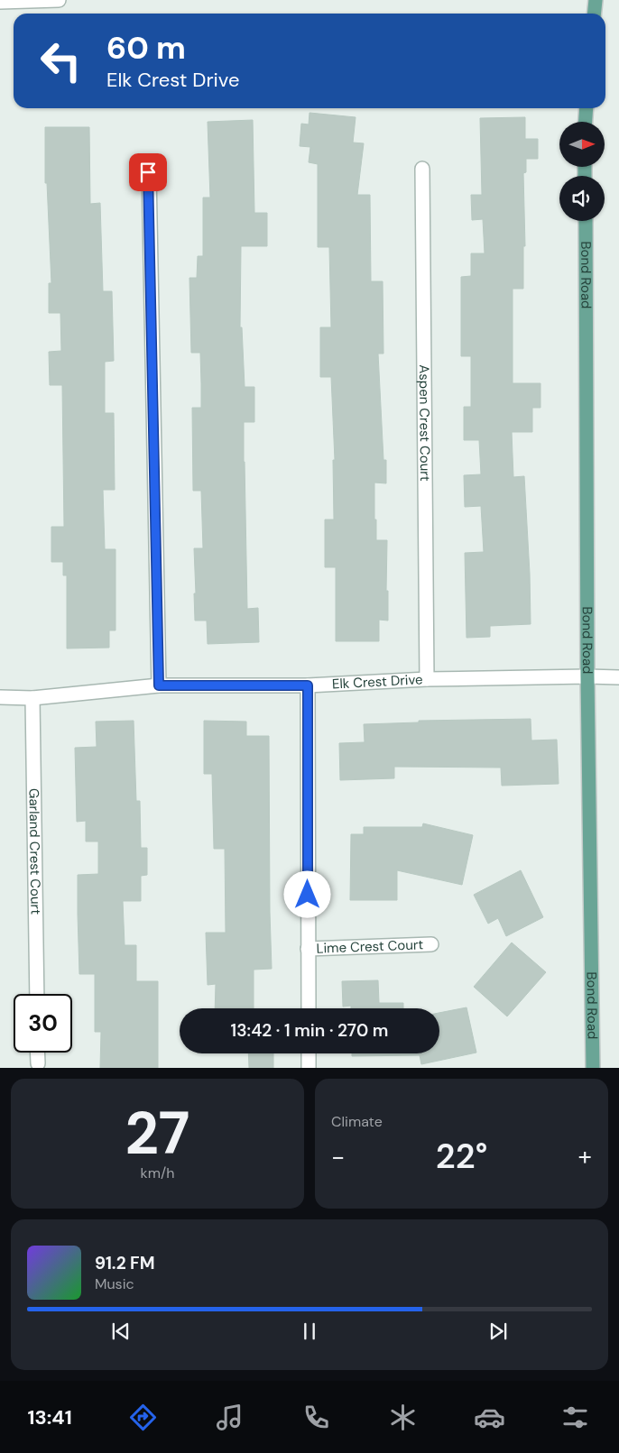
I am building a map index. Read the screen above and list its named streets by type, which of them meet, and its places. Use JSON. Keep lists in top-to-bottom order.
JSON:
{
  "streets": {
    "main road": ["Bond Road"],
    "street": [
      "Aspen Crest Court",
      "Elk Crest Drive",
      "Garland Crest Court",
      "Lime Crest Court"
    ]
  },
  "crossings": [
    ["Bond Road", "Elk Crest Drive"],
    ["Aspen Crest Court", "Elk Crest Drive"],
    ["Elk Crest Drive", "Garland Crest Court"]
  ],
  "north": "right",
  "page": {
    "turn": ["60 m", "Elk Crest Drive"],
    "limit": "30",
    "trip": "13:42 · 1 min · 270 m",
    "tile": [
      ["27", "km/h"],
      "Climate"
    ],
    "heat": ["−", "22°", "+"],
    "song": ["91.2 FM", "Music"],
    "tabs": "13:41"
  }
}
